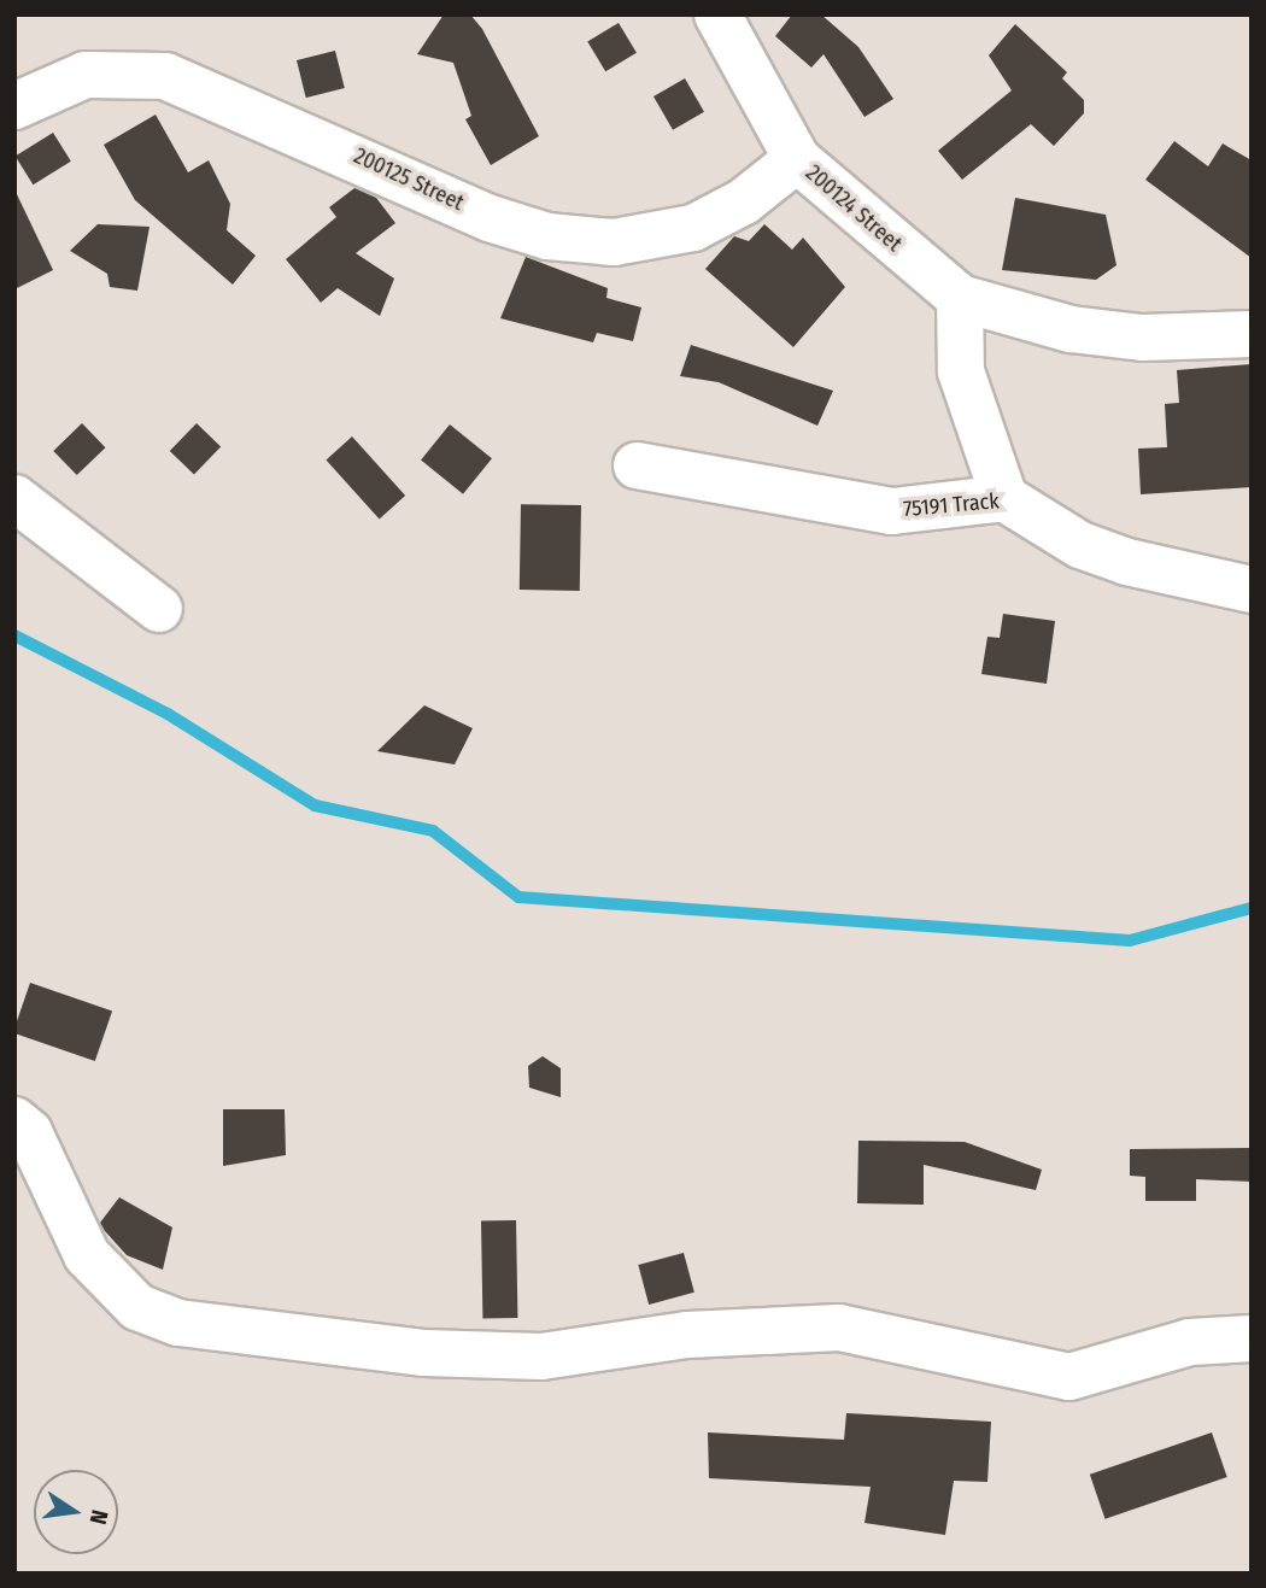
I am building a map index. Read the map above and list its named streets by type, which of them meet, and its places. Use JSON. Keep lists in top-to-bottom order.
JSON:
{
  "streets": {
    "street": ["200125 Street", "200124 Street", "75191 Track"]
  },
  "crossings": [
    ["200125 Street", "200124 Street"]
  ],
  "north": "right"
}
